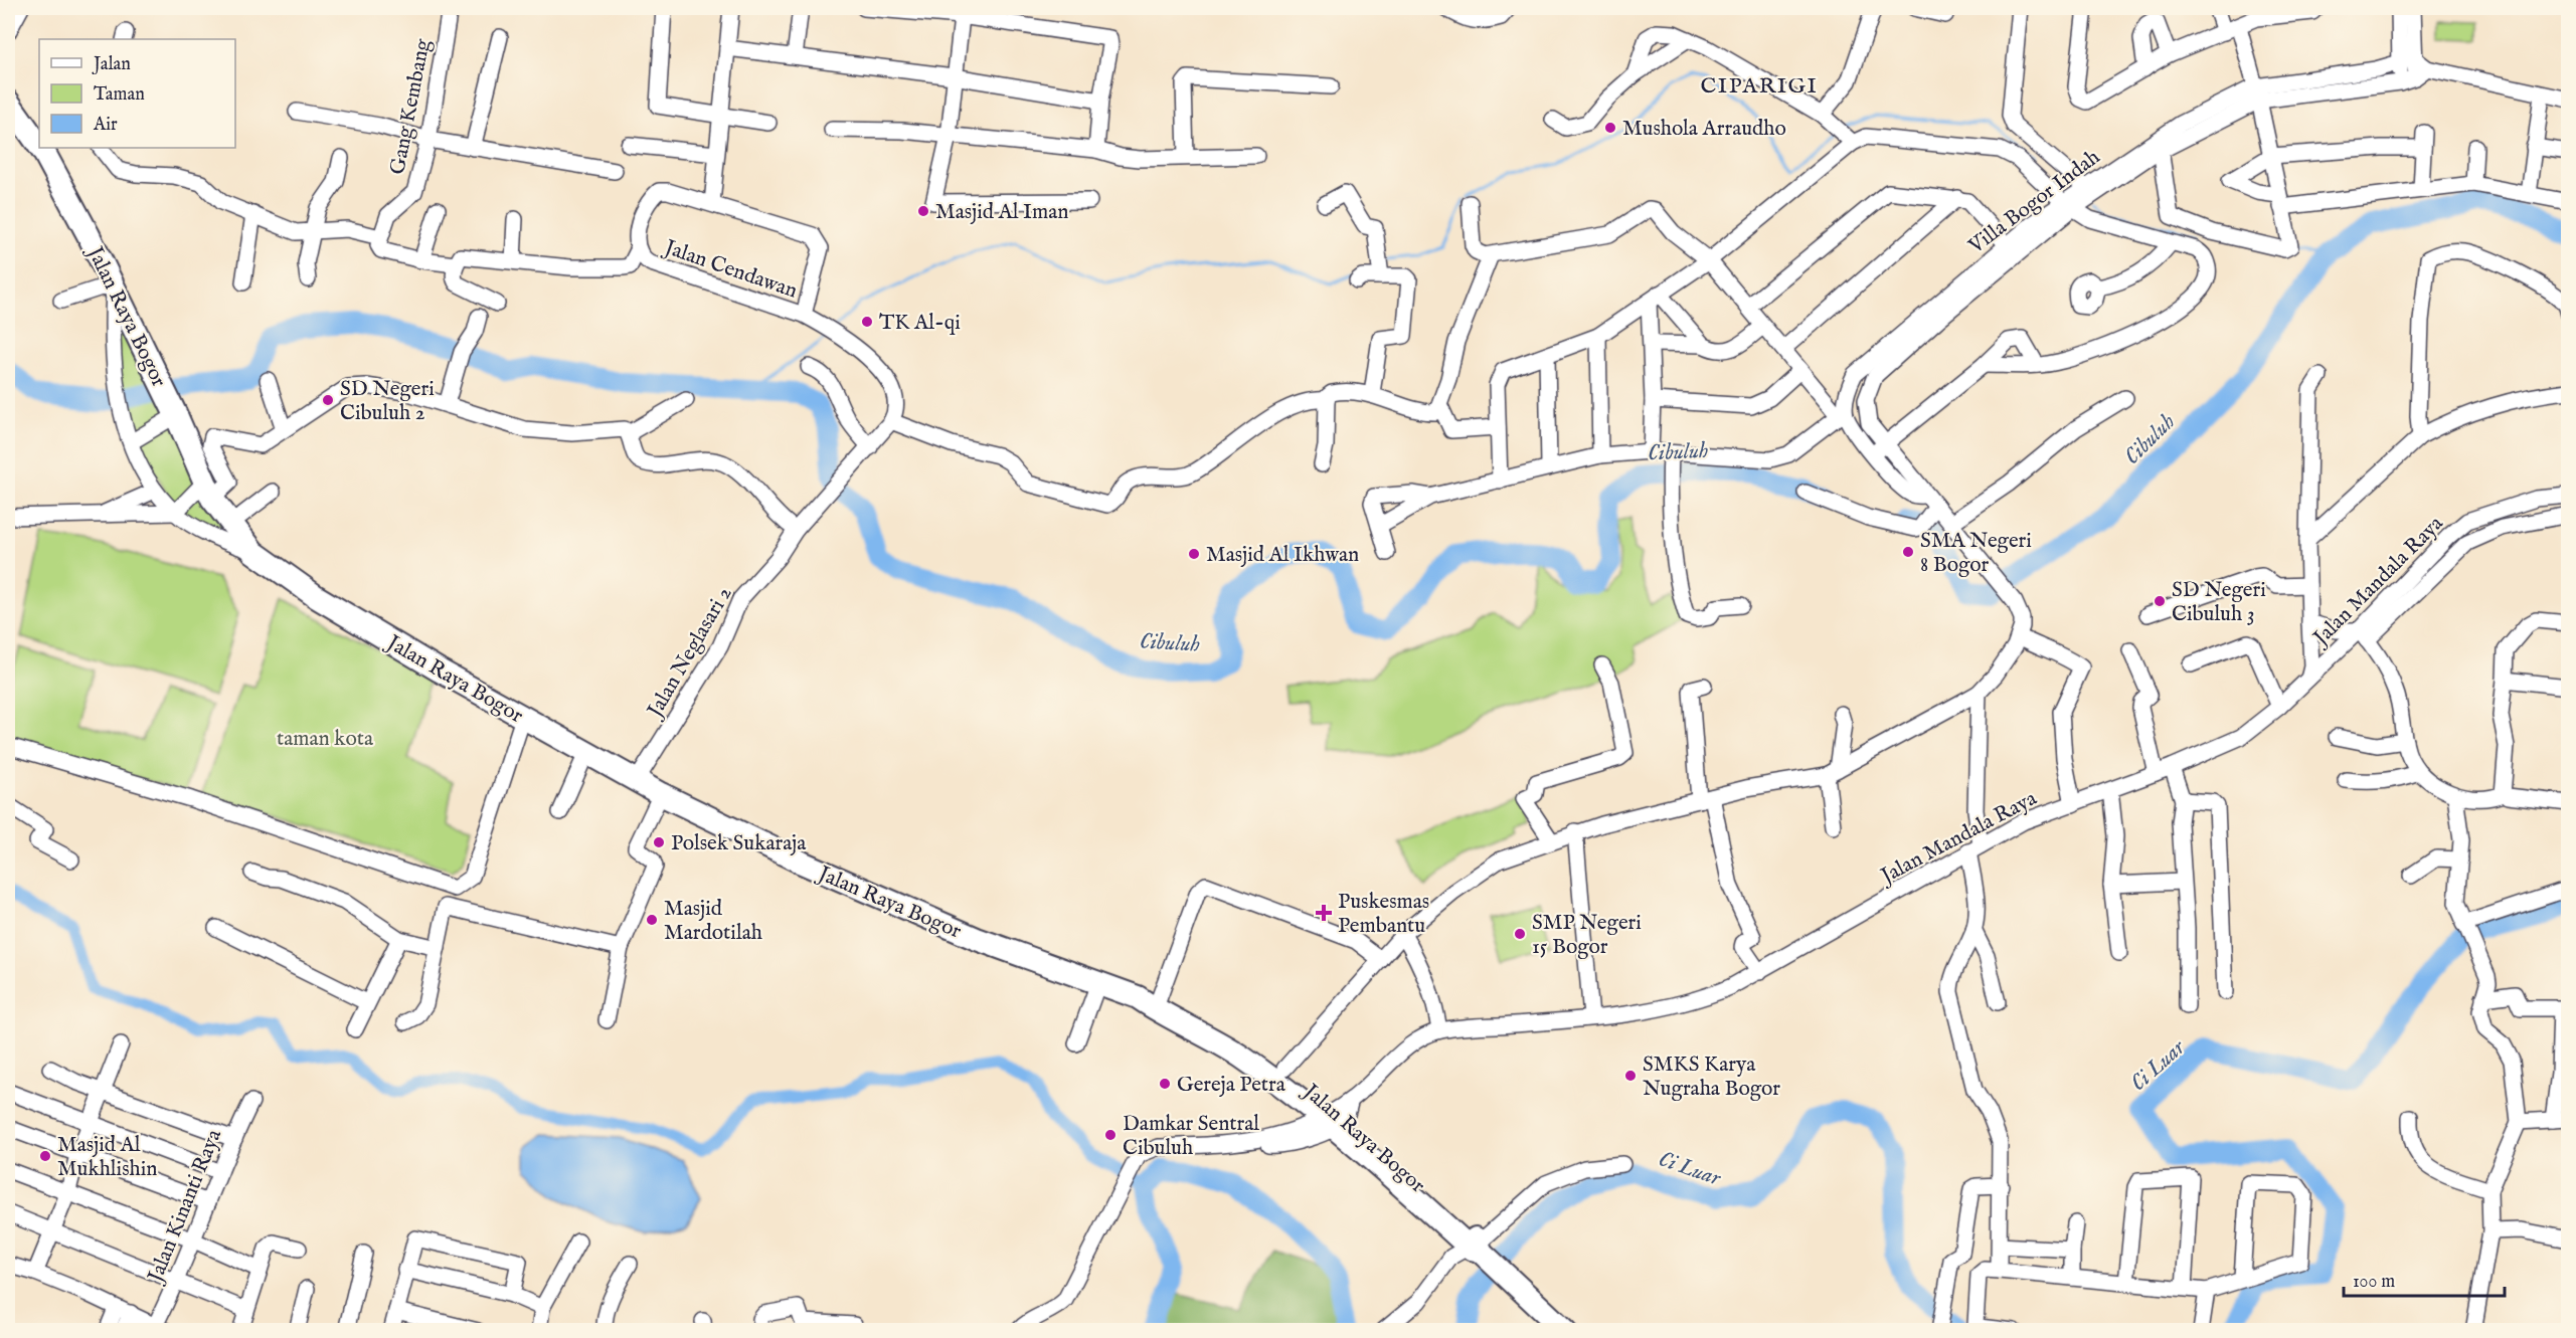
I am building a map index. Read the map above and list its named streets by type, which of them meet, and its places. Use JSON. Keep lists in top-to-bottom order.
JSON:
{
  "streets": {
    "highway": ["Jalan Raya Bogor"],
    "street": [
      "Gang Kembang",
      "Villa Bogor Indah",
      "Jalan Cendawan",
      "Jalan Mandala Raya",
      "Jalan Neglasari 2",
      "Jalan Kinanti Raya"
    ]
  },
  "crossings": [
    ["Jalan Raya Bogor", "Jalan Mandala Raya"],
    ["Jalan Raya Bogor", "Jalan Neglasari 2"]
  ],
  "districts": ["CIPARIGI"],
  "water": ["Cibuluh", "Ci Luar"],
  "parks": ["taman kota"],
  "places": {
    "other": [
      "Mushola Arraudho",
      "Masjid Al Iman",
      "TK Al-qi",
      "SD Negeri Cibuluh 2",
      "SMA Negeri 8 Bogor",
      "Masjid Al Ikhwan",
      "SD Negeri Cibuluh 3",
      "Polsek Sukaraja",
      "Masjid Mardotilah",
      "SMP Negeri 15 Bogor",
      "SMKS Karya Nugraha Bogor",
      "Gereja Petra",
      "Damkar Sentral Cibuluh",
      "Masjid Al Mukhlishin"
    ],
    "health": ["Puskesmas Pembantu"]
  },
  "legend": ["Jalan", "Taman", "Air"],
  "scale_bar": "100 m"
}
